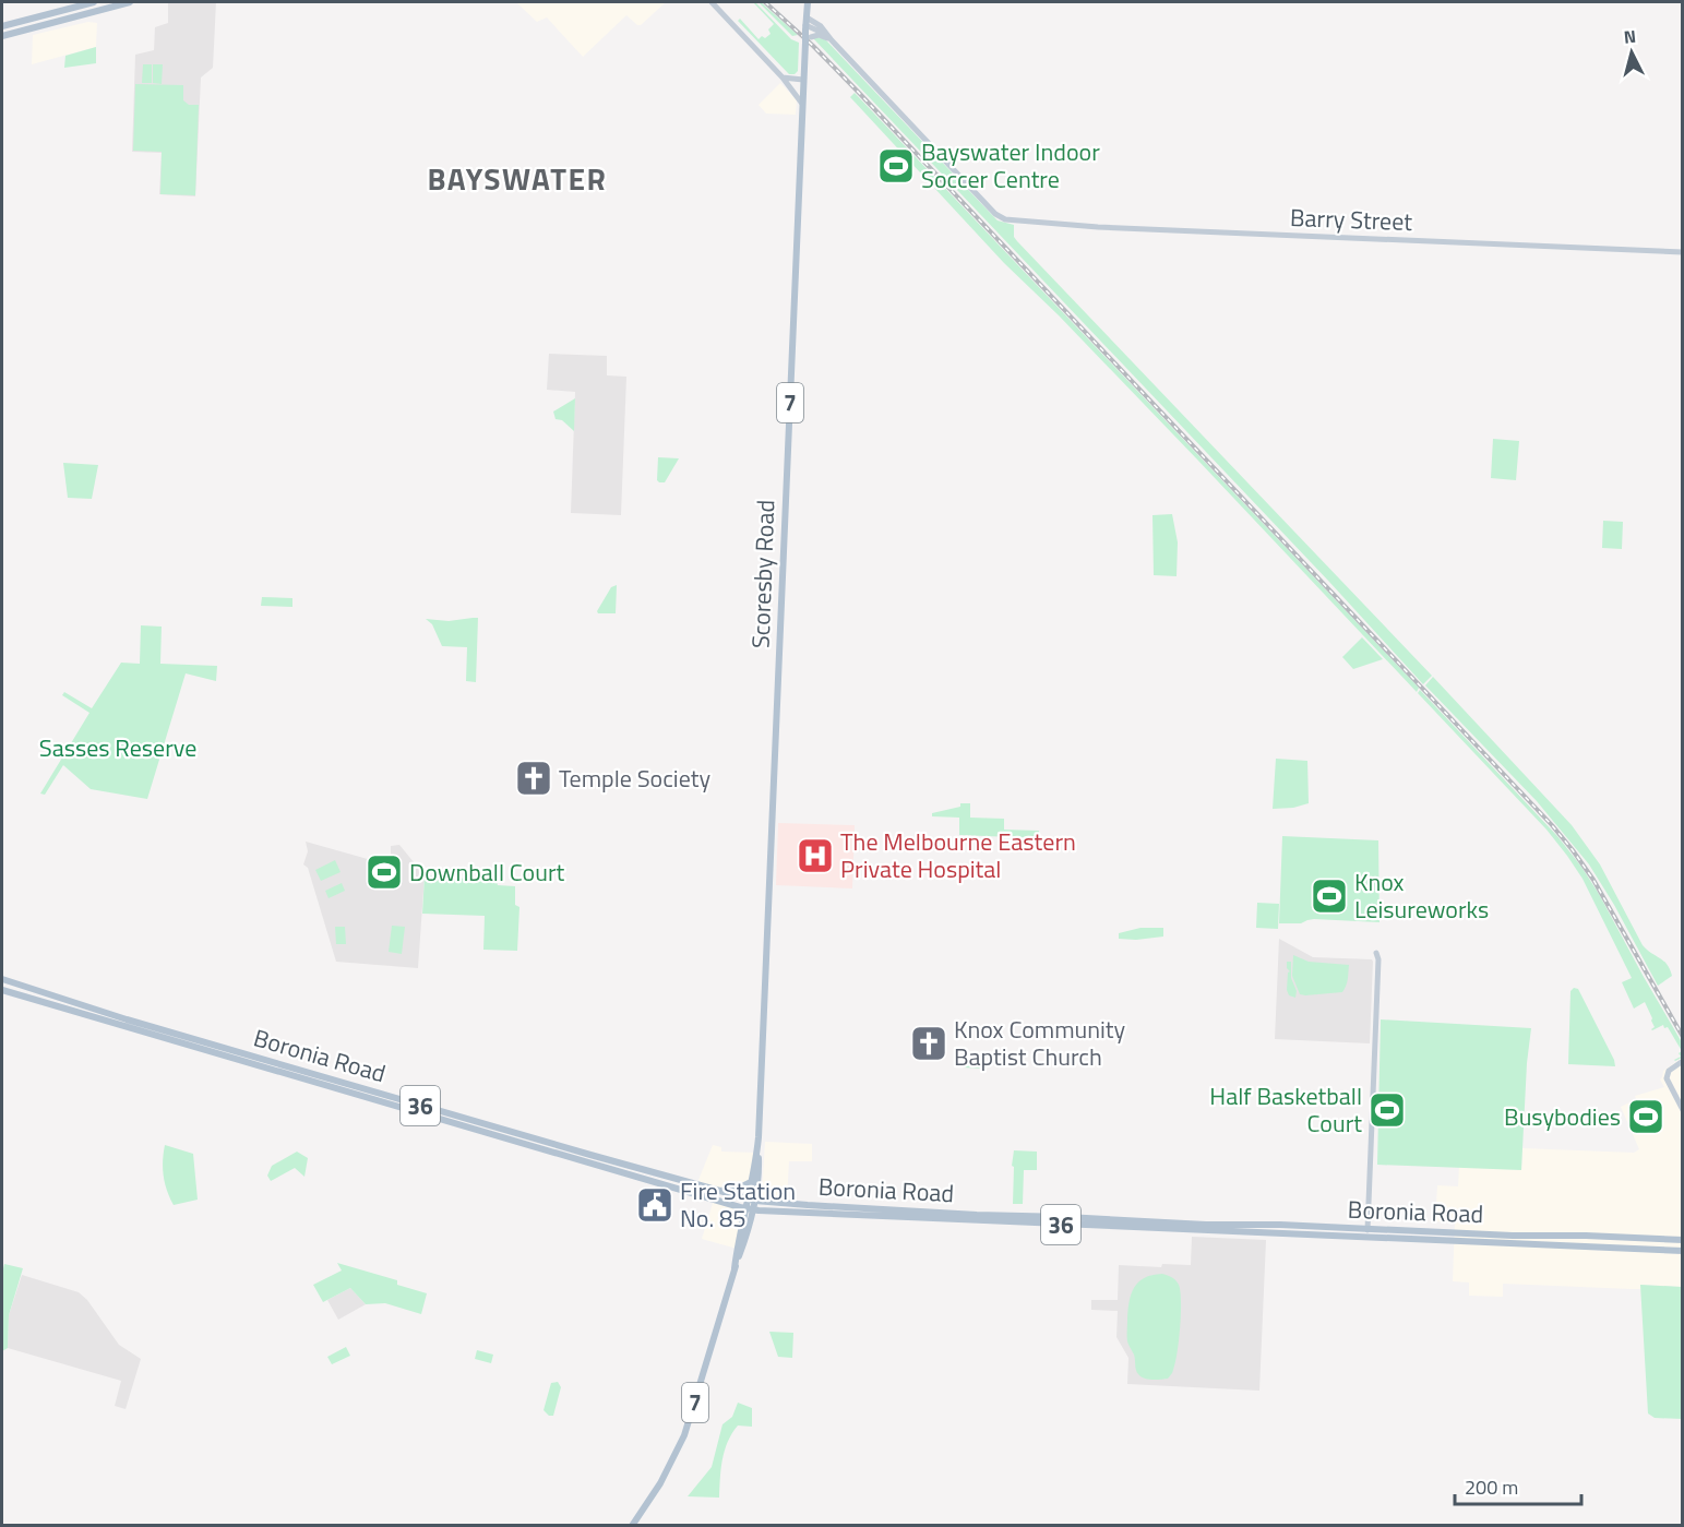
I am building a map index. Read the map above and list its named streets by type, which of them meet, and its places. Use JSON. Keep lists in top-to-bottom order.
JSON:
{
  "streets": {
    "main road": [
      "Barry Street",
      "7",
      "Scoresby Road",
      "Boronia Road",
      "36"
    ]
  },
  "crossings": [
    ["Barry Street", "Scoresby Road"],
    ["Scoresby Road", "Boronia Road"]
  ],
  "districts": ["BAYSWATER"],
  "parks": ["Sasses Reserve"],
  "places": {
    "sports": [
      "Bayswater Indoor Soccer Centre",
      "Downball Court",
      "Knox Leisureworks",
      "Half Basketball Court",
      "Busybodies"
    ],
    "church": ["Temple Society", "Knox Community Baptist Church"],
    "hospital": ["The Melbourne Eastern Private Hospital"],
    "public building": ["Fire Station No. 85"]
  },
  "scale_bar": "200 m",
  "north": "top"
}
